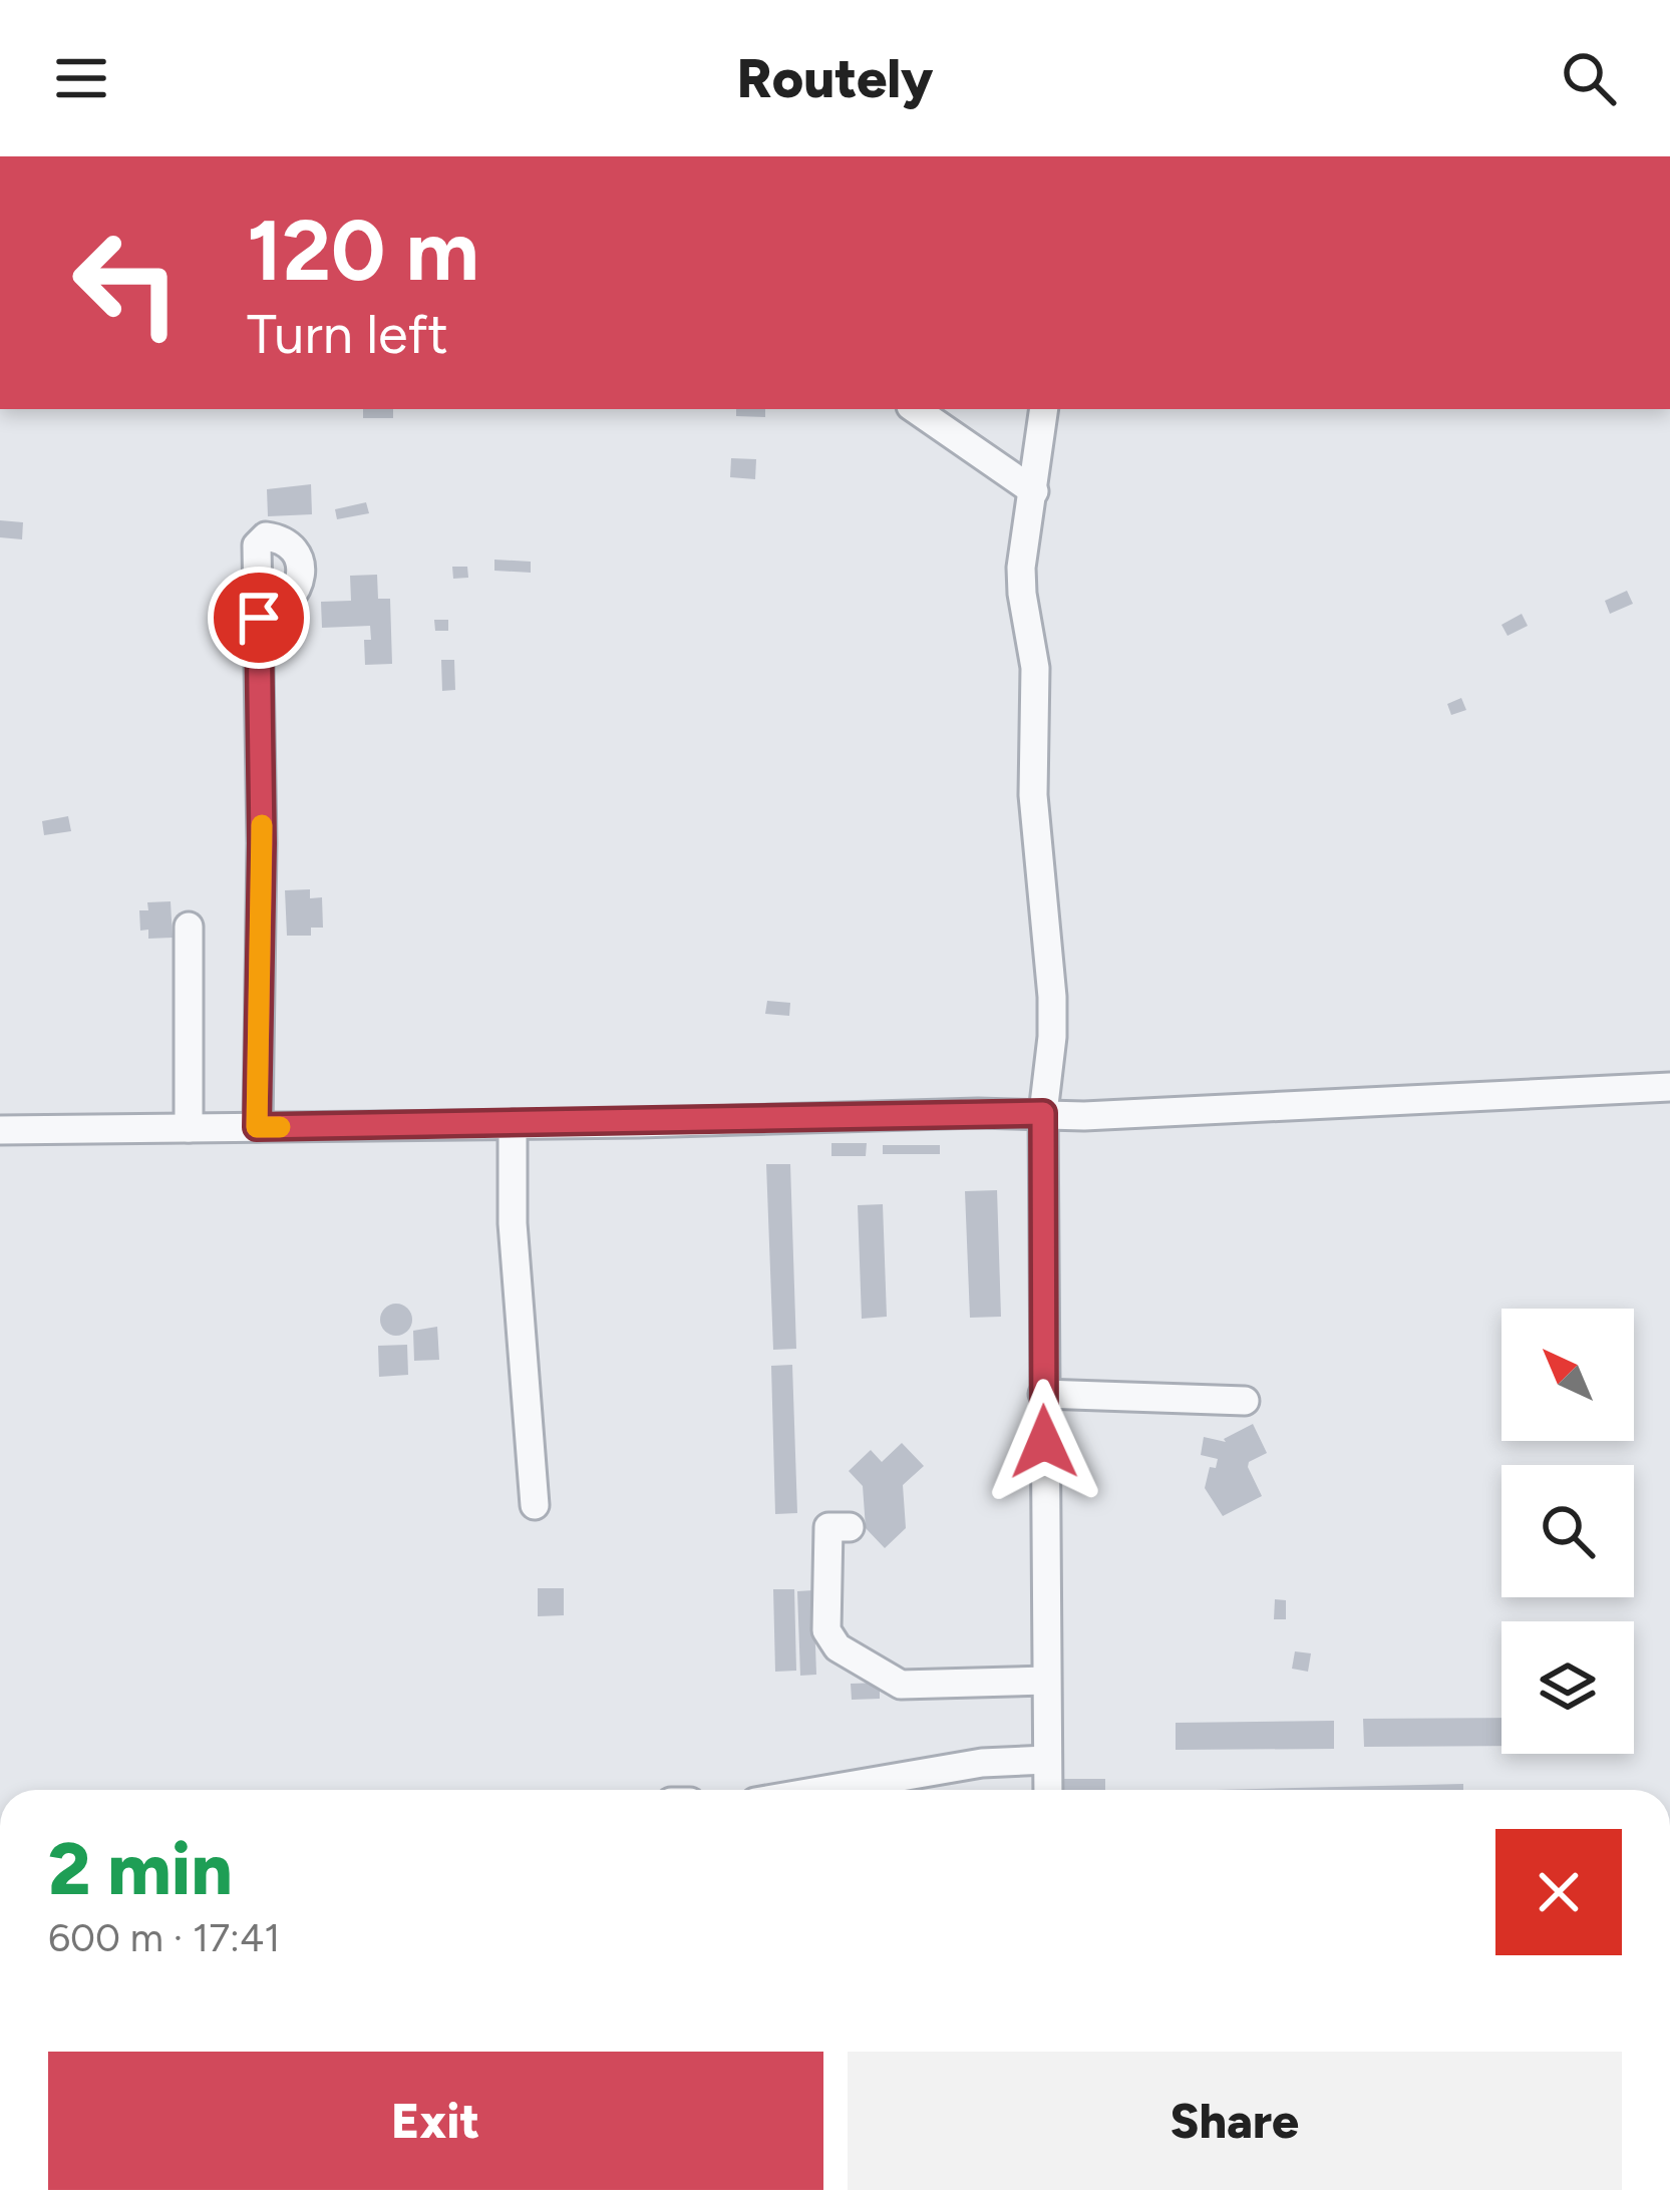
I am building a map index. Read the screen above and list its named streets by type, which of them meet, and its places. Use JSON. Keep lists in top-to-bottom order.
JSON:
{
  "north": "top left",
  "page": {
    "header": "Routely",
    "turn": ["120 m", "Turn left"],
    "heading": ["2 min", "600 m · 17:41"],
    "buttons": ["Exit", "Share"]
  }
}
